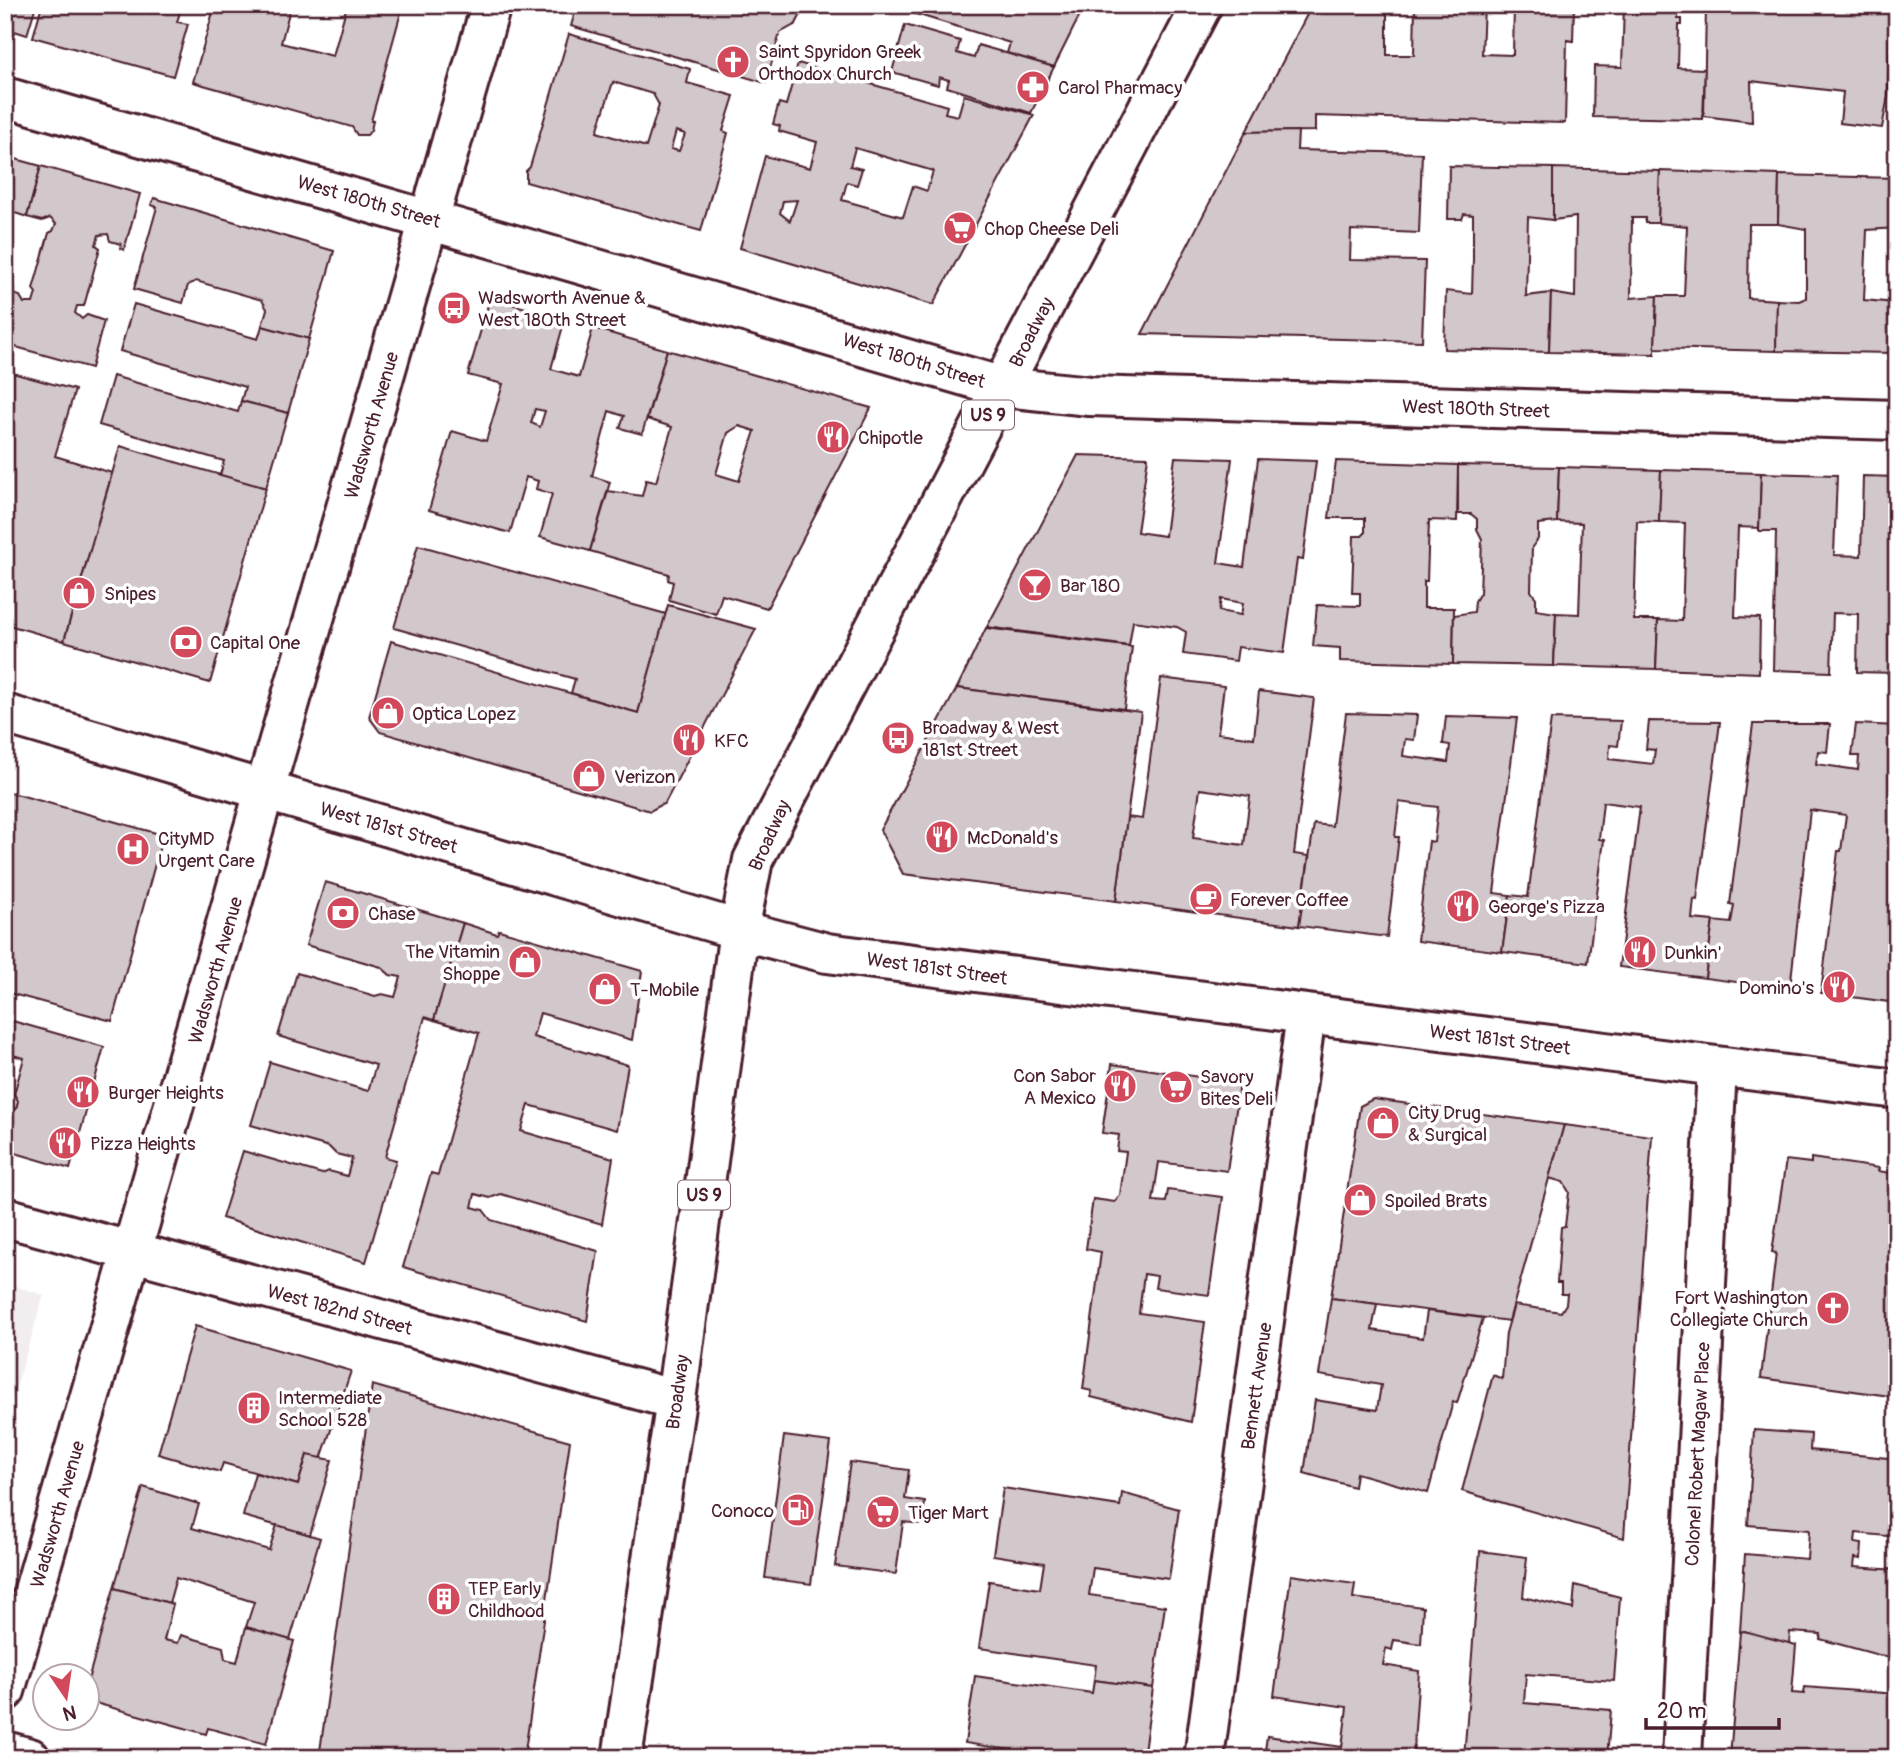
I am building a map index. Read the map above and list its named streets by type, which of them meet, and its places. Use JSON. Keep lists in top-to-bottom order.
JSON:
{
  "streets": {
    "street": [
      "West 180th Street",
      "Broadway",
      "US 9",
      "Wadsworth Avenue",
      "West 181st Street",
      "West 182nd Street",
      "Bennett Avenue",
      "Colonel Robert Magaw Place"
    ]
  },
  "crossings": [
    ["West 180th Street", "Broadway"],
    ["West 180th Street", "Wadsworth Avenue"],
    ["Broadway", "West 181st Street"],
    ["Broadway", "West 182nd Street"],
    ["Wadsworth Avenue", "West 181st Street"],
    ["Wadsworth Avenue", "West 182nd Street"],
    ["West 181st Street", "Bennett Avenue"],
    ["West 181st Street", "Colonel Robert Magaw Place"]
  ],
  "places": {
    "church": ["Saint Spyridon Greek Orthodox Church", "Fort Washington Collegiate Church"],
    "pharmacy": ["Carol Pharmacy"],
    "supermarket": ["Chop Cheese Deli", "Savory Bites Deli", "Tiger Mart"],
    "bus stop": ["Wadsworth Avenue & West 180th Street", "Broadway & West 181st Street"],
    "restaurant": [
      "Chipotle",
      "KFC",
      "McDonald's",
      "George's Pizza",
      "Dunkin'",
      "Domino's",
      "Con Sabor A Mexico",
      "Burger Heights",
      "Pizza Heights"
    ],
    "bar": ["Bar 180"],
    "shop": [
      "Snipes",
      "Optica Lopez",
      "Verizon",
      "The Vitamin Shoppe",
      "T-Mobile",
      "City Drug & Surgical",
      "Spoiled Brats"
    ],
    "bank": ["Capital One", "Chase"],
    "hospital": ["CityMD Urgent Care"],
    "cafe": ["Forever Coffee"],
    "building": ["Intermediate School 528", "TEP Early Childhood"],
    "fuel station": ["Conoco"]
  },
  "scale_bar": "20 m",
  "north": "bottom"
}
